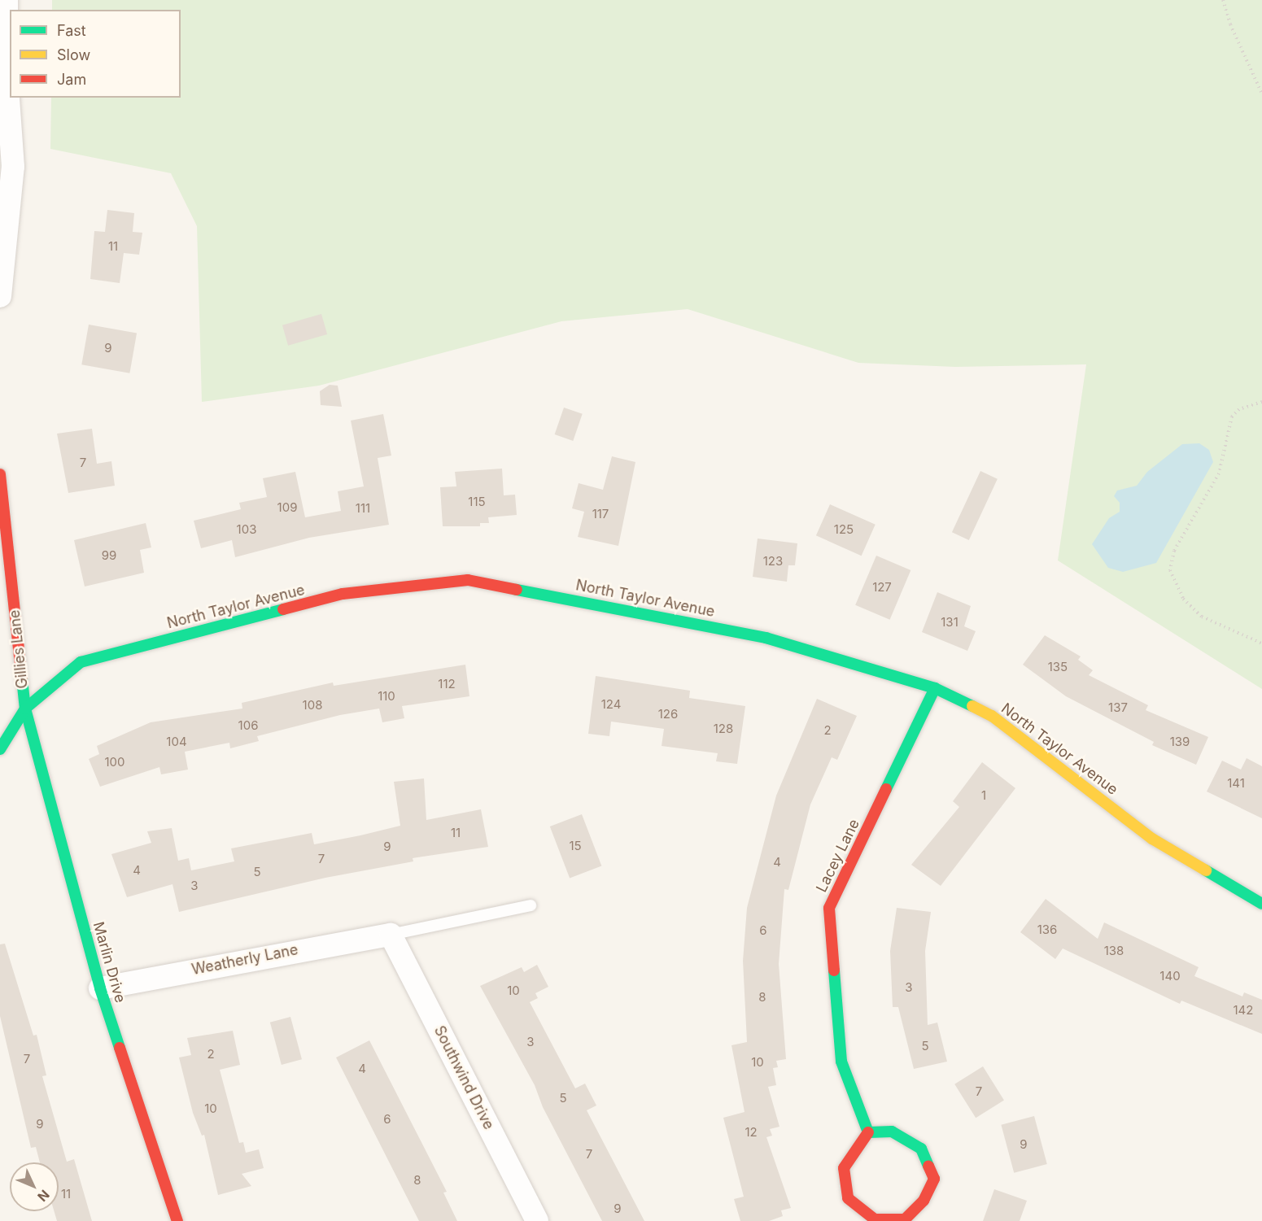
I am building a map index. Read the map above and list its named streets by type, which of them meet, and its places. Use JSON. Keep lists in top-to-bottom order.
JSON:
{
  "streets": {
    "street": [
      "North Taylor Avenue",
      "Gillies Lane",
      "Lacey Lane",
      "Weatherly Lane",
      "Marlin Drive",
      "Southwind Drive"
    ]
  },
  "crossings": [
    ["North Taylor Avenue", "Gillies Lane"],
    ["North Taylor Avenue", "Lacey Lane"],
    ["North Taylor Avenue", "Marlin Drive"],
    ["Gillies Lane", "Marlin Drive"],
    ["Weatherly Lane", "Marlin Drive"],
    ["Weatherly Lane", "Southwind Drive"]
  ],
  "house_numbers": [
    "11",
    "9",
    "7",
    "115",
    "109",
    "111",
    "117",
    "103",
    "125",
    "99",
    "123",
    "127",
    "131",
    "135",
    "112",
    "110",
    "124",
    "108",
    "137",
    "126",
    "106",
    "128",
    "2",
    "104",
    "139",
    "100",
    "141",
    "1",
    "11",
    "15",
    "9",
    "7",
    "4",
    "4",
    "5",
    "3",
    "136",
    "6",
    "138",
    "140",
    "3",
    "10",
    "8",
    "142",
    "3",
    "5",
    "2",
    "7",
    "10",
    "4",
    "7",
    "5",
    "10",
    "6",
    "9",
    "12",
    "9",
    "7",
    "8",
    "11",
    "9"
  ],
  "legend": ["Fast", "Slow", "Jam"],
  "north": "bottom right"
}
